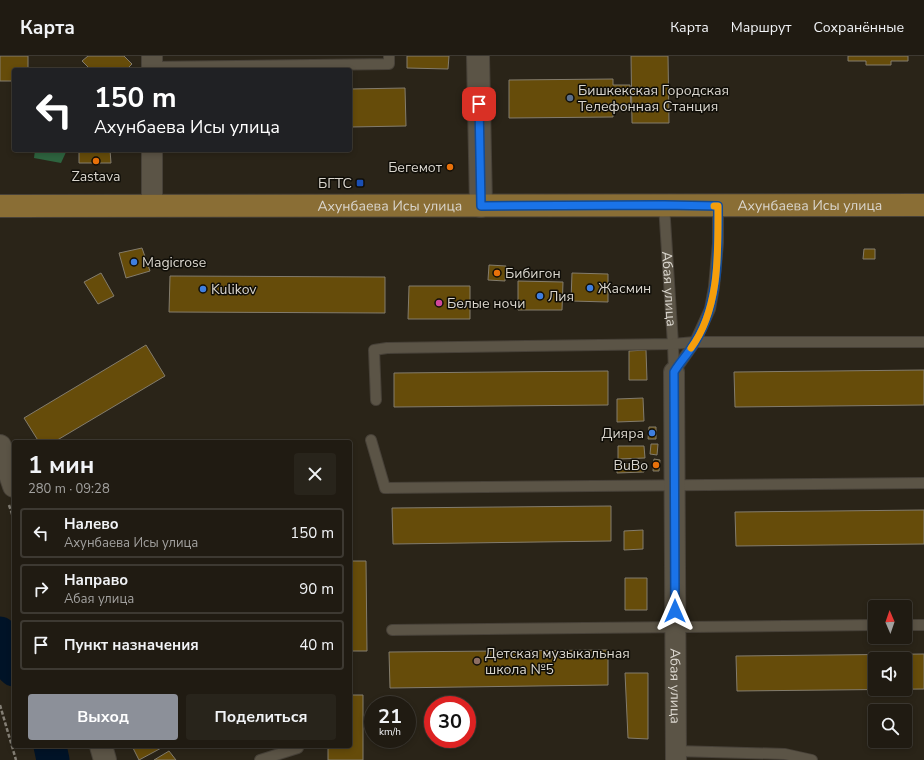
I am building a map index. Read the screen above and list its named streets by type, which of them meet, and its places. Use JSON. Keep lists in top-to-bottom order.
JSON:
{
  "streets": {
    "main road": ["Ахунбаева Исы улица"],
    "street": ["Абая улица"]
  },
  "crossings": [
    ["Ахунбаева Исы улица", "Абая улица"]
  ],
  "places": {
    "other": [
      "Бишкекская Городская Телефонная Станция",
      "Zastava",
      "Бегемот",
      "Magicrose",
      "Бибигон",
      "Жасмин",
      "Kulikov",
      "Лия",
      "Белые ночи",
      "Дияра",
      "BuBo",
      "Детская музыкальная школа №5"
    ],
    "transit": ["БГТС"]
  },
  "north": "top",
  "page": {
    "header": "Карта",
    "nav": ["Карта", "Маршрут", "Сохранённые"],
    "turn": ["150 m", "Ахунбаева Исы улица"],
    "heading": ["1 мин", "280 m · 09:28"],
    "list": [
      {
        "name": "Налево",
        "note": "Ахунбаева Исы улица",
        "value": "150 m"
      },
      {
        "name": "Направо",
        "note": "Абая улица",
        "value": "90 m"
      },
      {
        "name": "Пункт назначения",
        "value": "40 m"
      }
    ],
    "buttons": ["Выход", "Поделиться"],
    "speed": "21 km/h",
    "limit": "30"
  }
}
